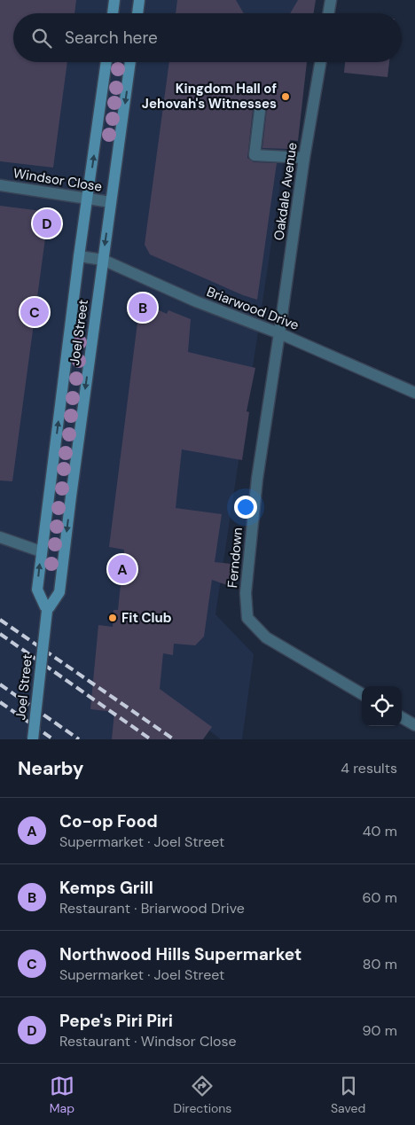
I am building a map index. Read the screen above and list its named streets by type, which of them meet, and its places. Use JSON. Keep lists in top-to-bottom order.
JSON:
{
  "streets": {
    "main road": ["Joel Street"],
    "street": [
      "Windsor Close",
      "Oakdale Avenue",
      "Briarwood Drive",
      "Ferndown"
    ]
  },
  "crossings": [
    ["Windsor Close", "Joel Street"],
    ["Oakdale Avenue", "Briarwood Drive"],
    ["Oakdale Avenue", "Ferndown"],
    ["Briarwood Drive", "Joel Street"],
    ["Briarwood Drive", "Ferndown"]
  ],
  "places": ["Kingdom Hall of Jehovah's Witnesses", "Fit Club"],
  "page": {
    "search": "Search here",
    "pins": [
      "D",
      "B",
      "C",
      "A"
    ],
    "heading": ["Nearby", "4 results"],
    "list": [
      {
        "mark": "A",
        "name": "Co-op Food",
        "note": "Supermarket · Joel Street",
        "value": "40 m"
      },
      {
        "mark": "B",
        "name": "Kemps Grill",
        "note": "Restaurant · Briarwood Drive",
        "value": "60 m"
      },
      {
        "mark": "C",
        "name": "Northwood Hills Supermarket",
        "note": "Supermarket · Joel Street",
        "value": "80 m"
      },
      {
        "mark": "D",
        "name": "Pepe's Piri Piri",
        "note": "Restaurant · Windsor Close",
        "value": "90 m"
      }
    ],
    "nav": ["Map", "Directions", "Saved"]
  }
}
